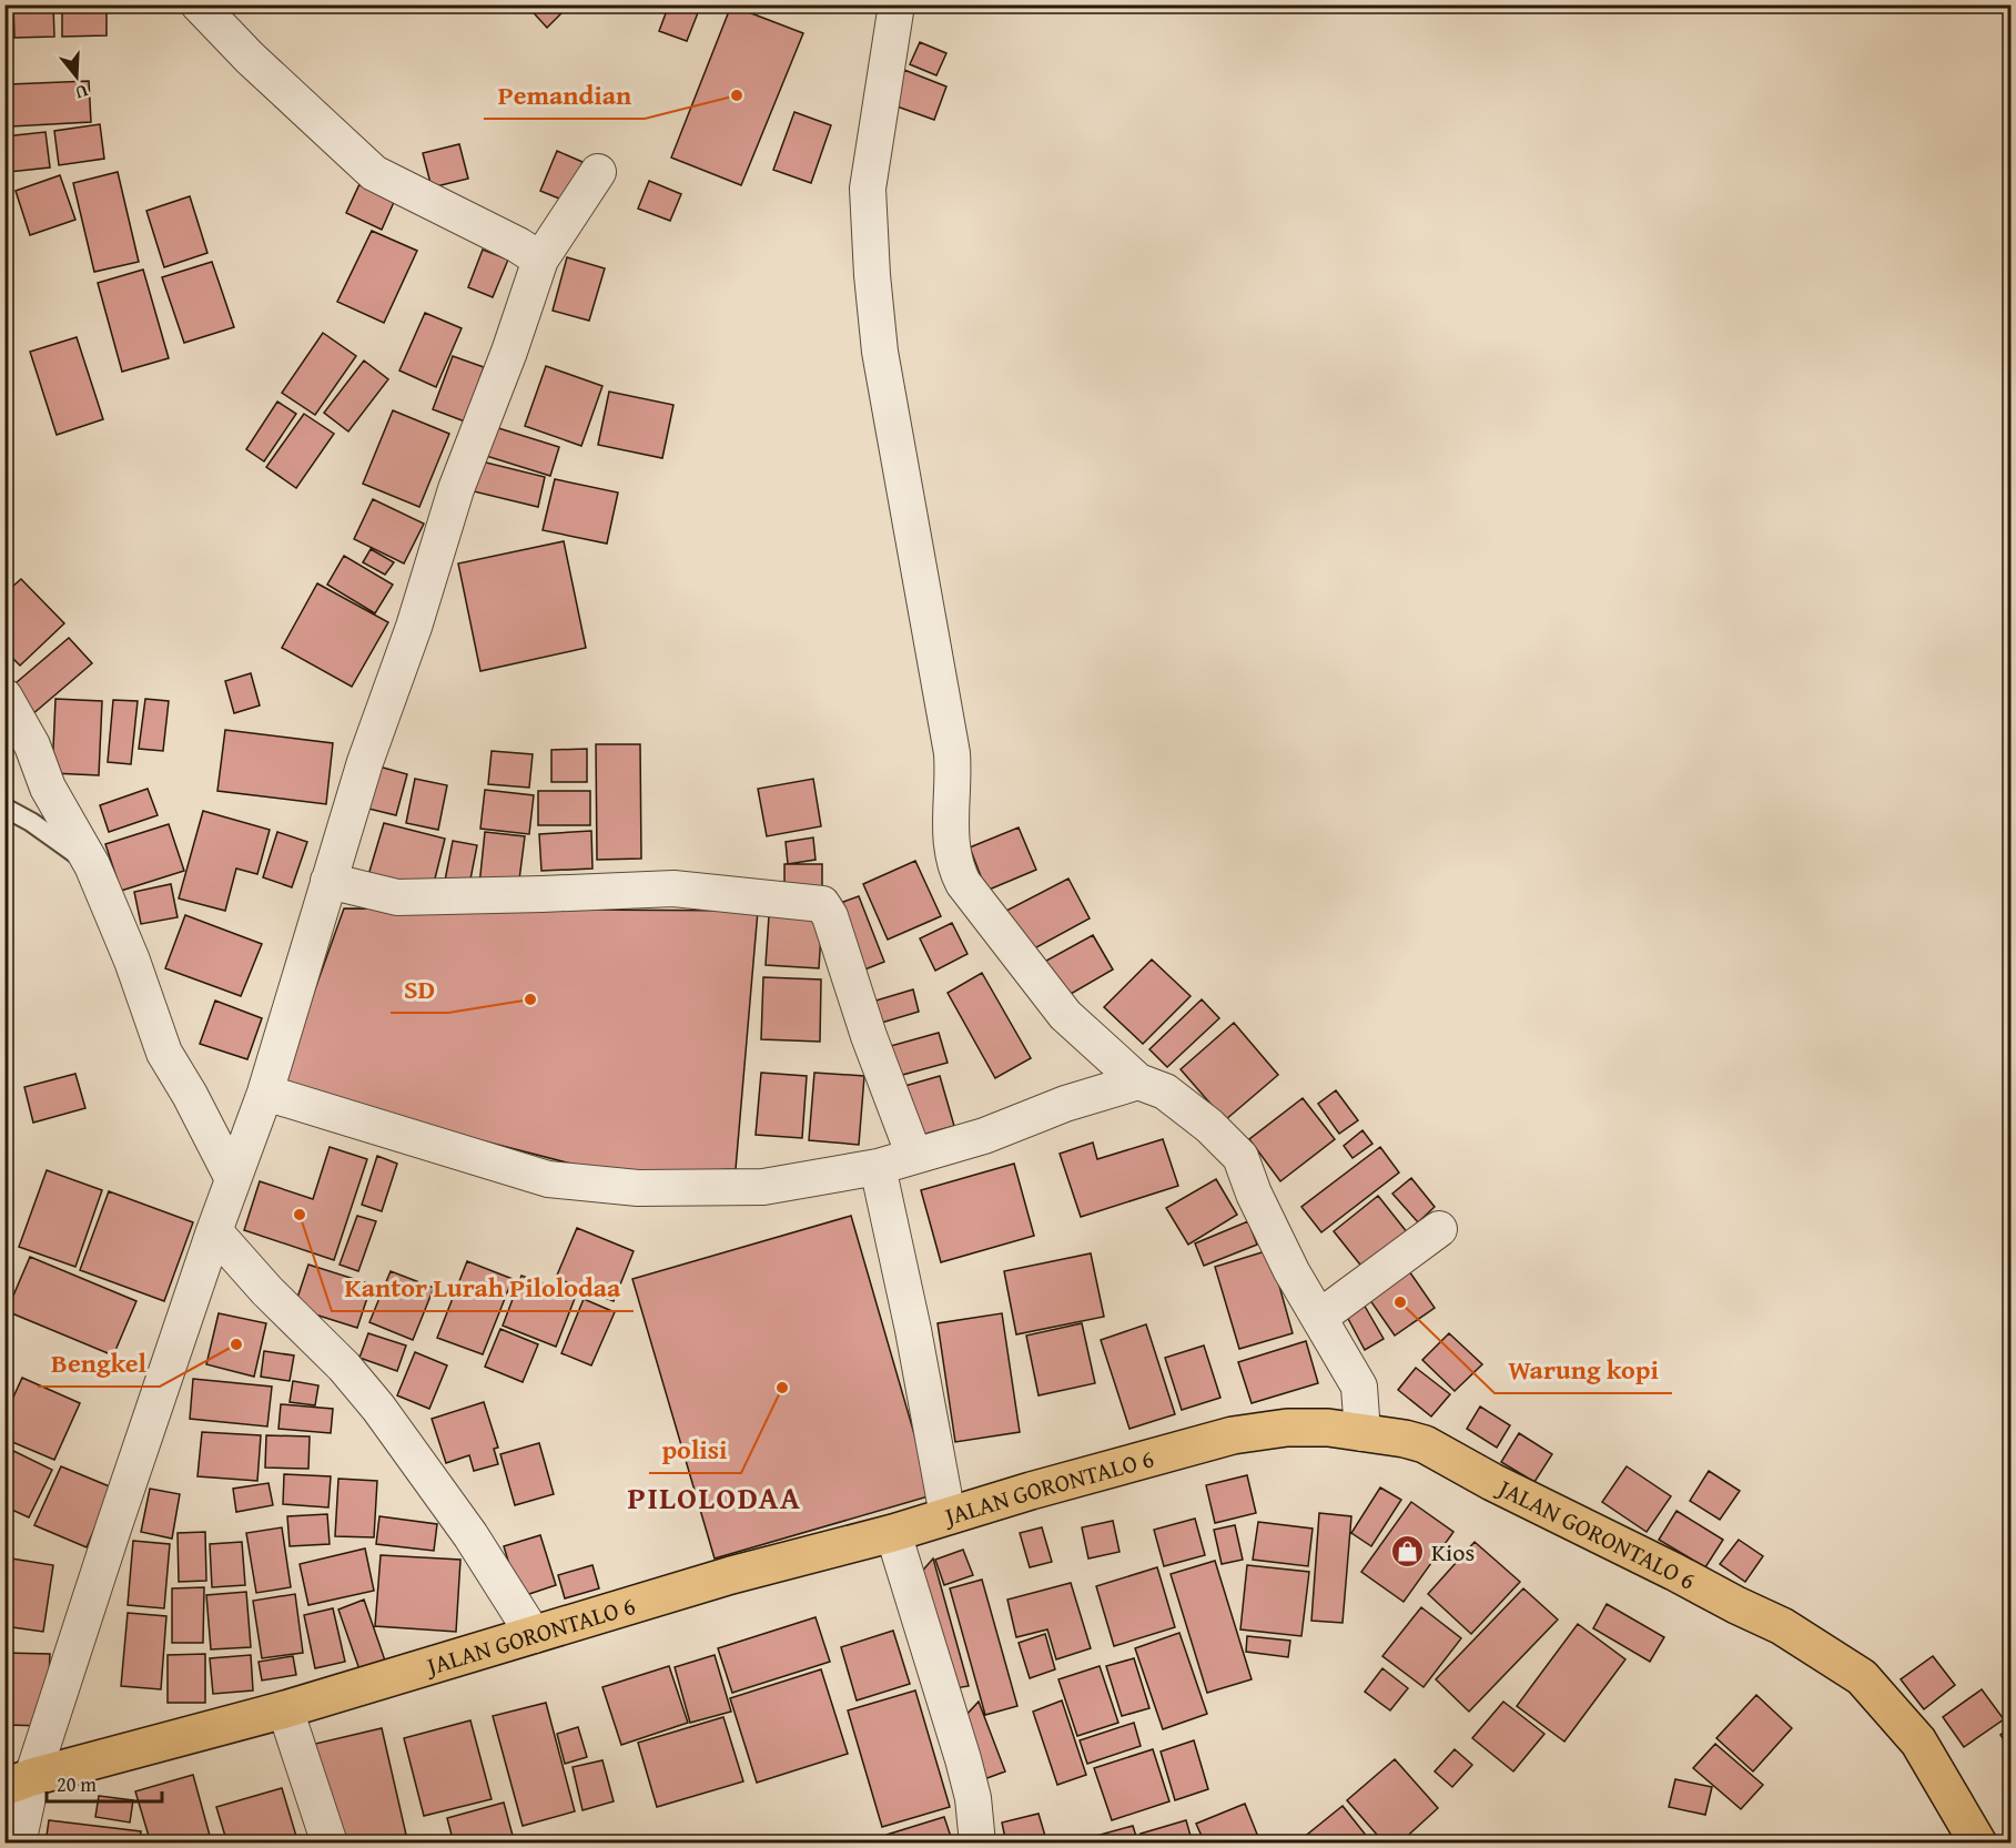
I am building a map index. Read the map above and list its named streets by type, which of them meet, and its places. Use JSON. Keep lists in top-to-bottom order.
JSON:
{
  "streets": {
    "main road": ["JALAN GORONTALO 6"]
  },
  "districts": ["PILOLODAA"],
  "places": {
    "other": [
      "Pemandian",
      "SD",
      "Kantor Lurah Pilolodaa",
      "Warung kopi",
      "Bengkel",
      "polisi"
    ],
    "shop": ["Kios"]
  },
  "scale_bar": "20 m",
  "north": "bottom"
}
